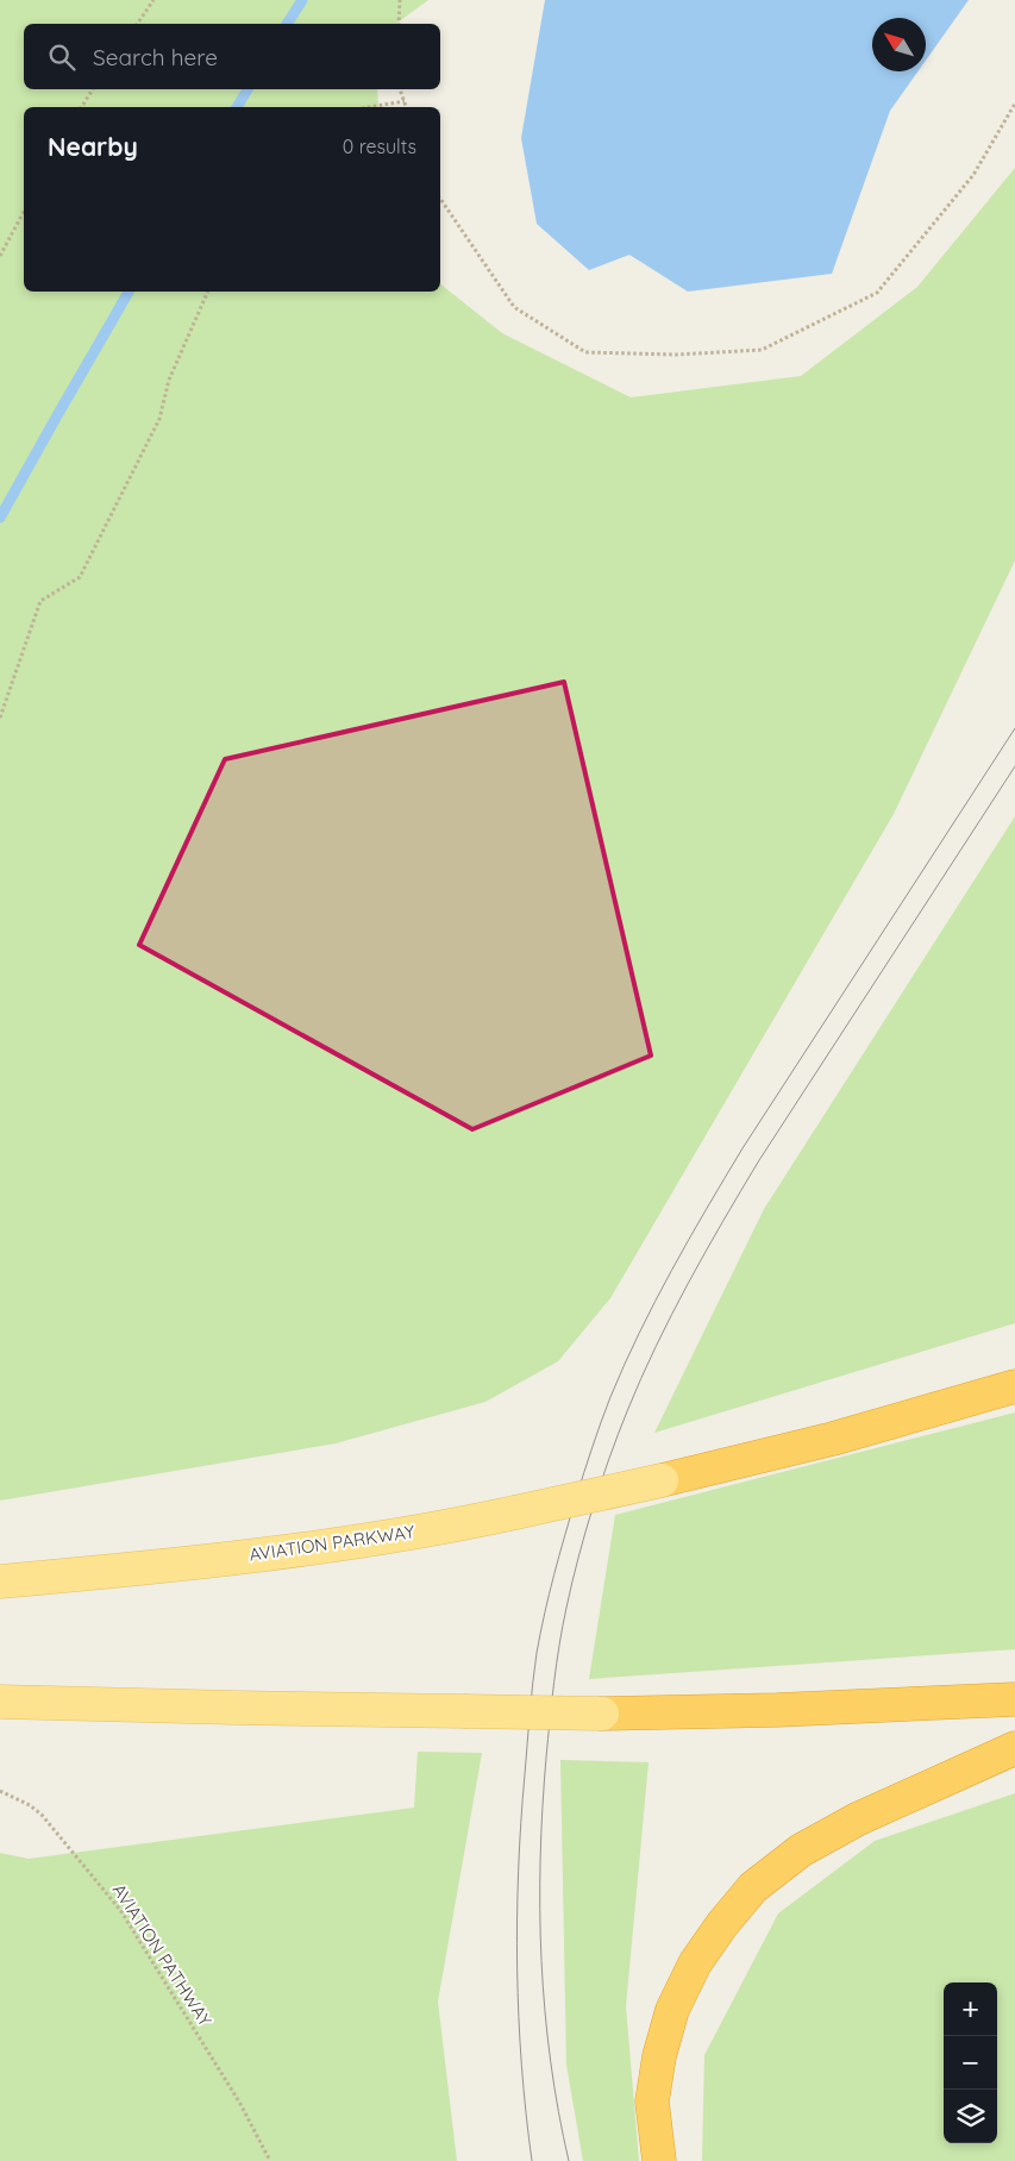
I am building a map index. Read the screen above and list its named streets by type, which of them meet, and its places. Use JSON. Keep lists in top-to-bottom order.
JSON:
{
  "streets": {
    "main road": ["AVIATION PARKWAY"],
    "path": ["AVIATION PATHWAY"]
  },
  "north": "top left",
  "page": {
    "search": "Search here",
    "heading": ["Nearby", "0 results"],
    "map_buttons": ["+", "−"]
  }
}
